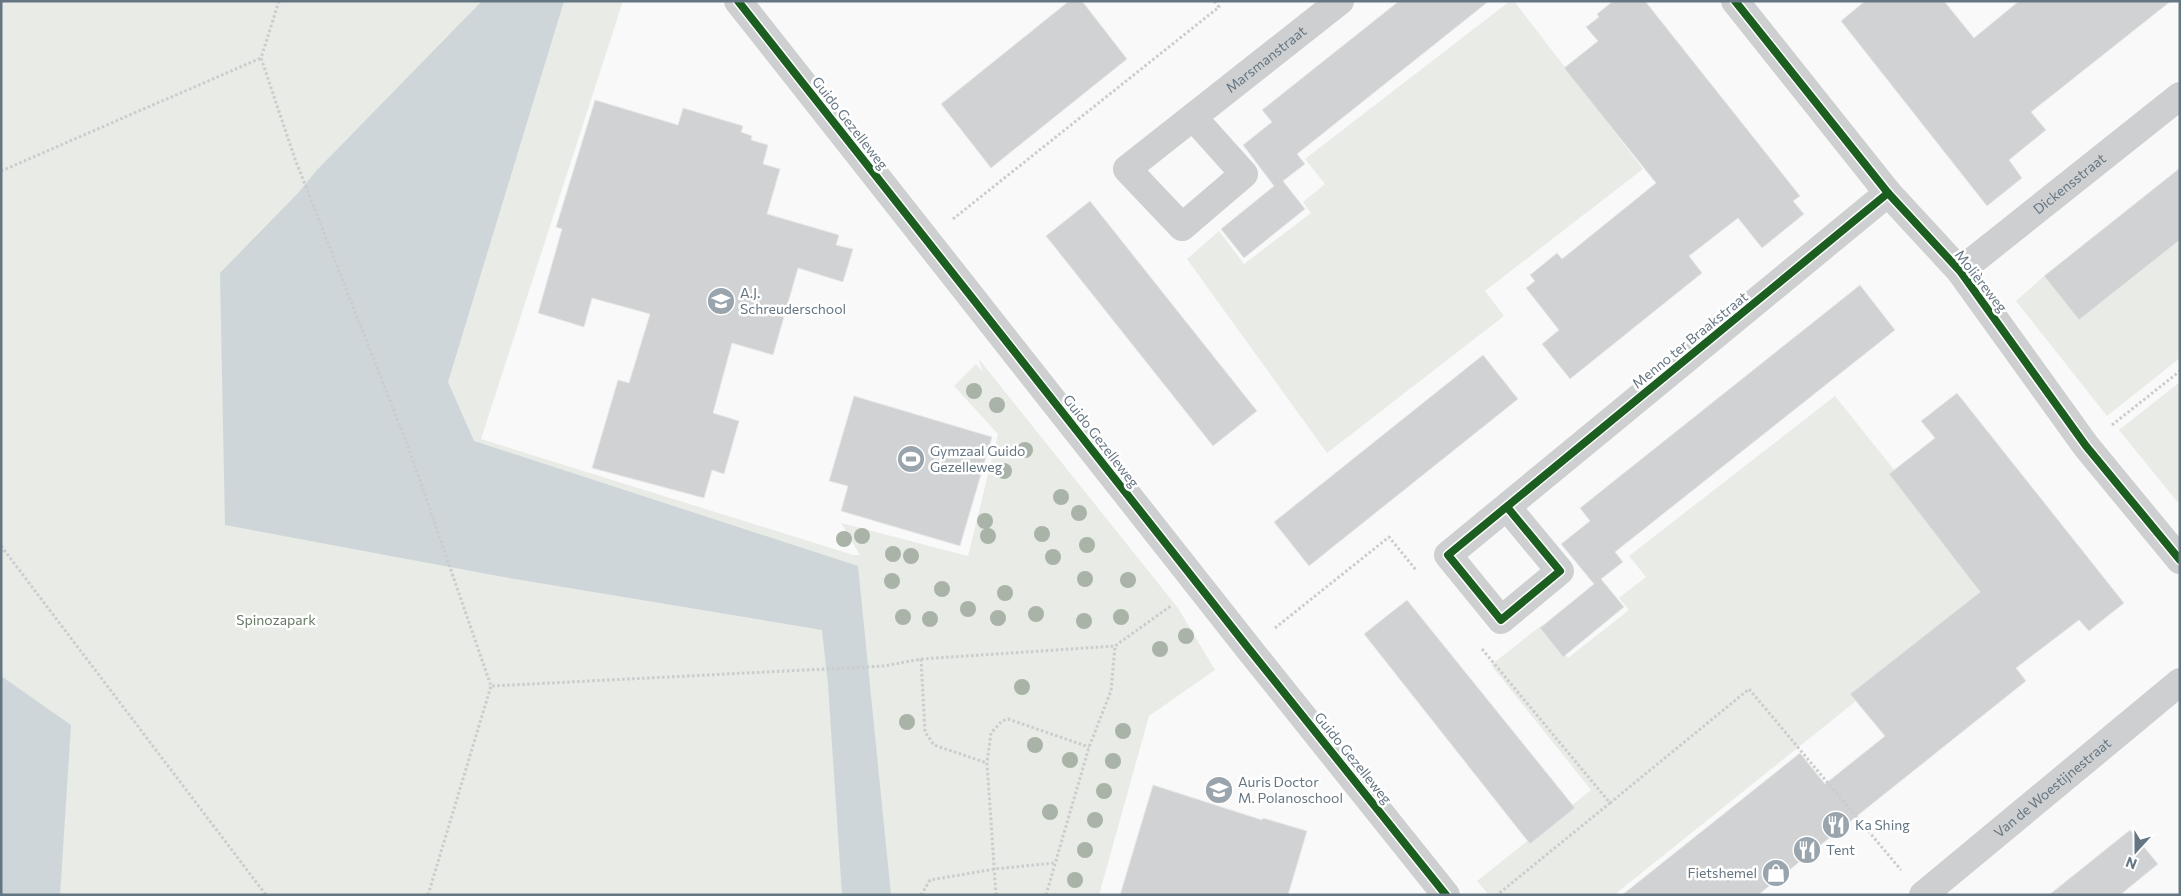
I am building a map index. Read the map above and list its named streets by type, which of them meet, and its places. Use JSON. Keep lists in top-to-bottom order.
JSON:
{
  "streets": {
    "street": [
      "Marsmanstraat",
      "Guido Gezelleweg",
      "Dickensstraat",
      "Molièreweg",
      "Menno ter Braakstraat",
      "Van de Woestijnestraat"
    ]
  },
  "crossings": [
    ["Dickensstraat", "Molièreweg"],
    ["Molièreweg", "Menno ter Braakstraat"]
  ],
  "parks": ["Spinozapark"],
  "places": {
    "school or university": ["A.J. Schreuderschool", "Auris Doctor M. Polanoschool"],
    "sports": ["Gymzaal Guido Gezelleweg"],
    "restaurant": ["Ka Shing", "Tent"],
    "shop": ["Fietshemel"]
  },
  "north": "bottom"
}
